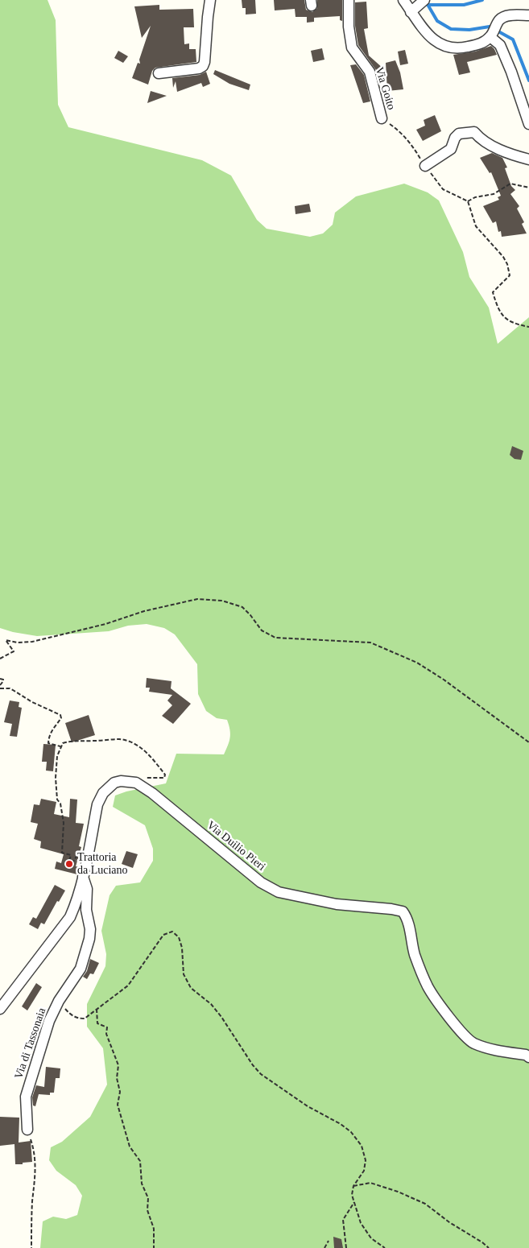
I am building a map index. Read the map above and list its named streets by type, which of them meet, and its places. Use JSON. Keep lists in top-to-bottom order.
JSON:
{
  "streets": {
    "street": ["Via Goito", "Via Duilio Pieri", "Via di Tassonaia"]
  },
  "crossings": [
    ["Via Duilio Pieri", "Via di Tassonaia"]
  ],
  "places": ["Trattoria da Luciano"]
}
